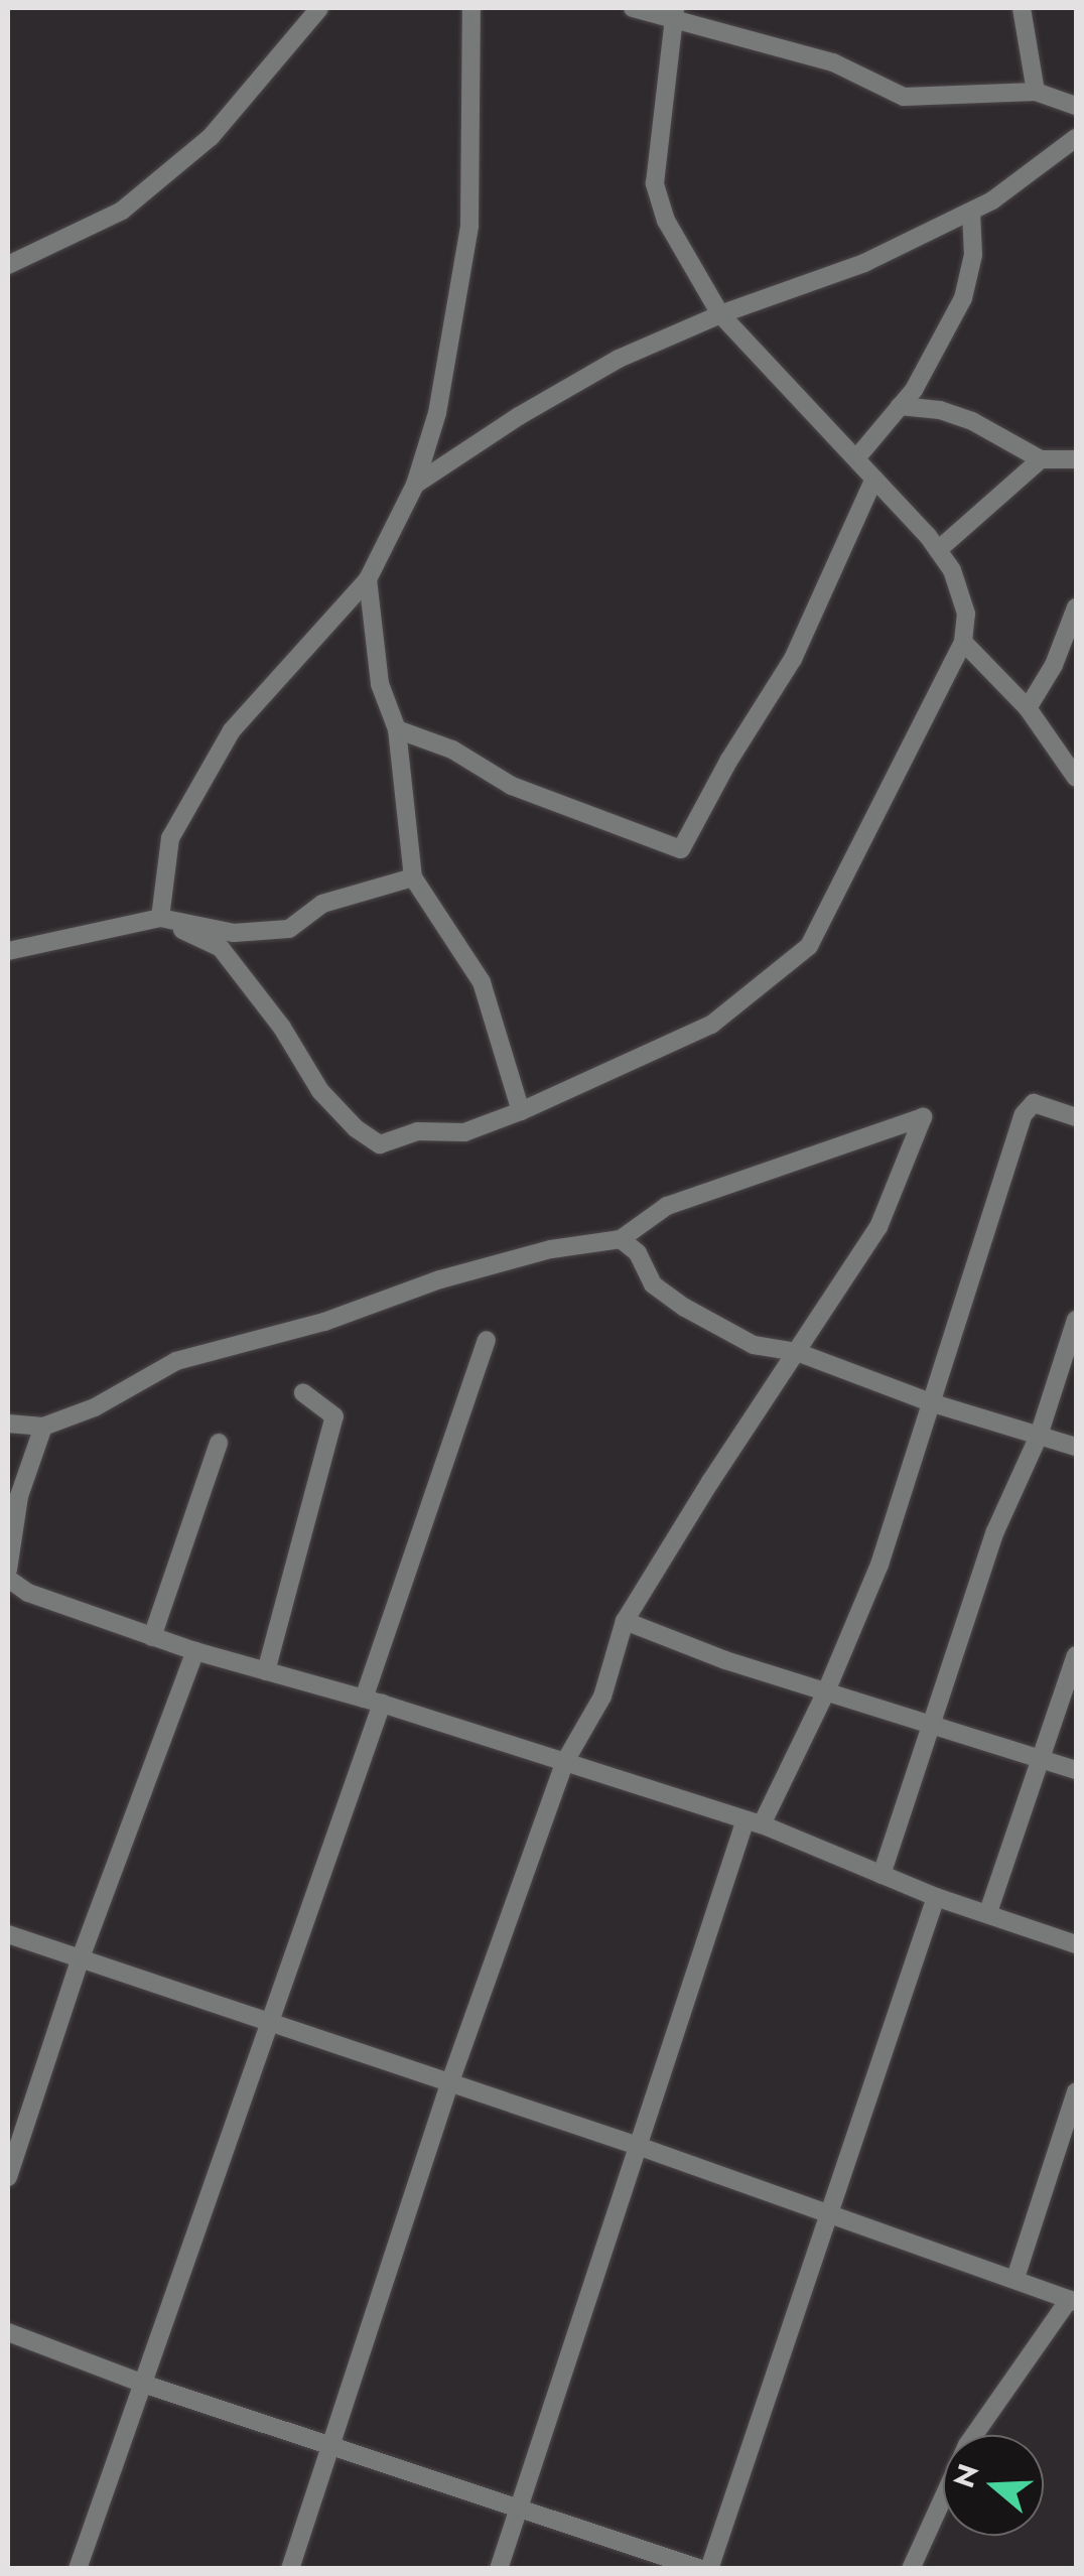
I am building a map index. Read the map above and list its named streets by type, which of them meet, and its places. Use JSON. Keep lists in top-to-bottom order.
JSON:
{
  "north": "left"
}
